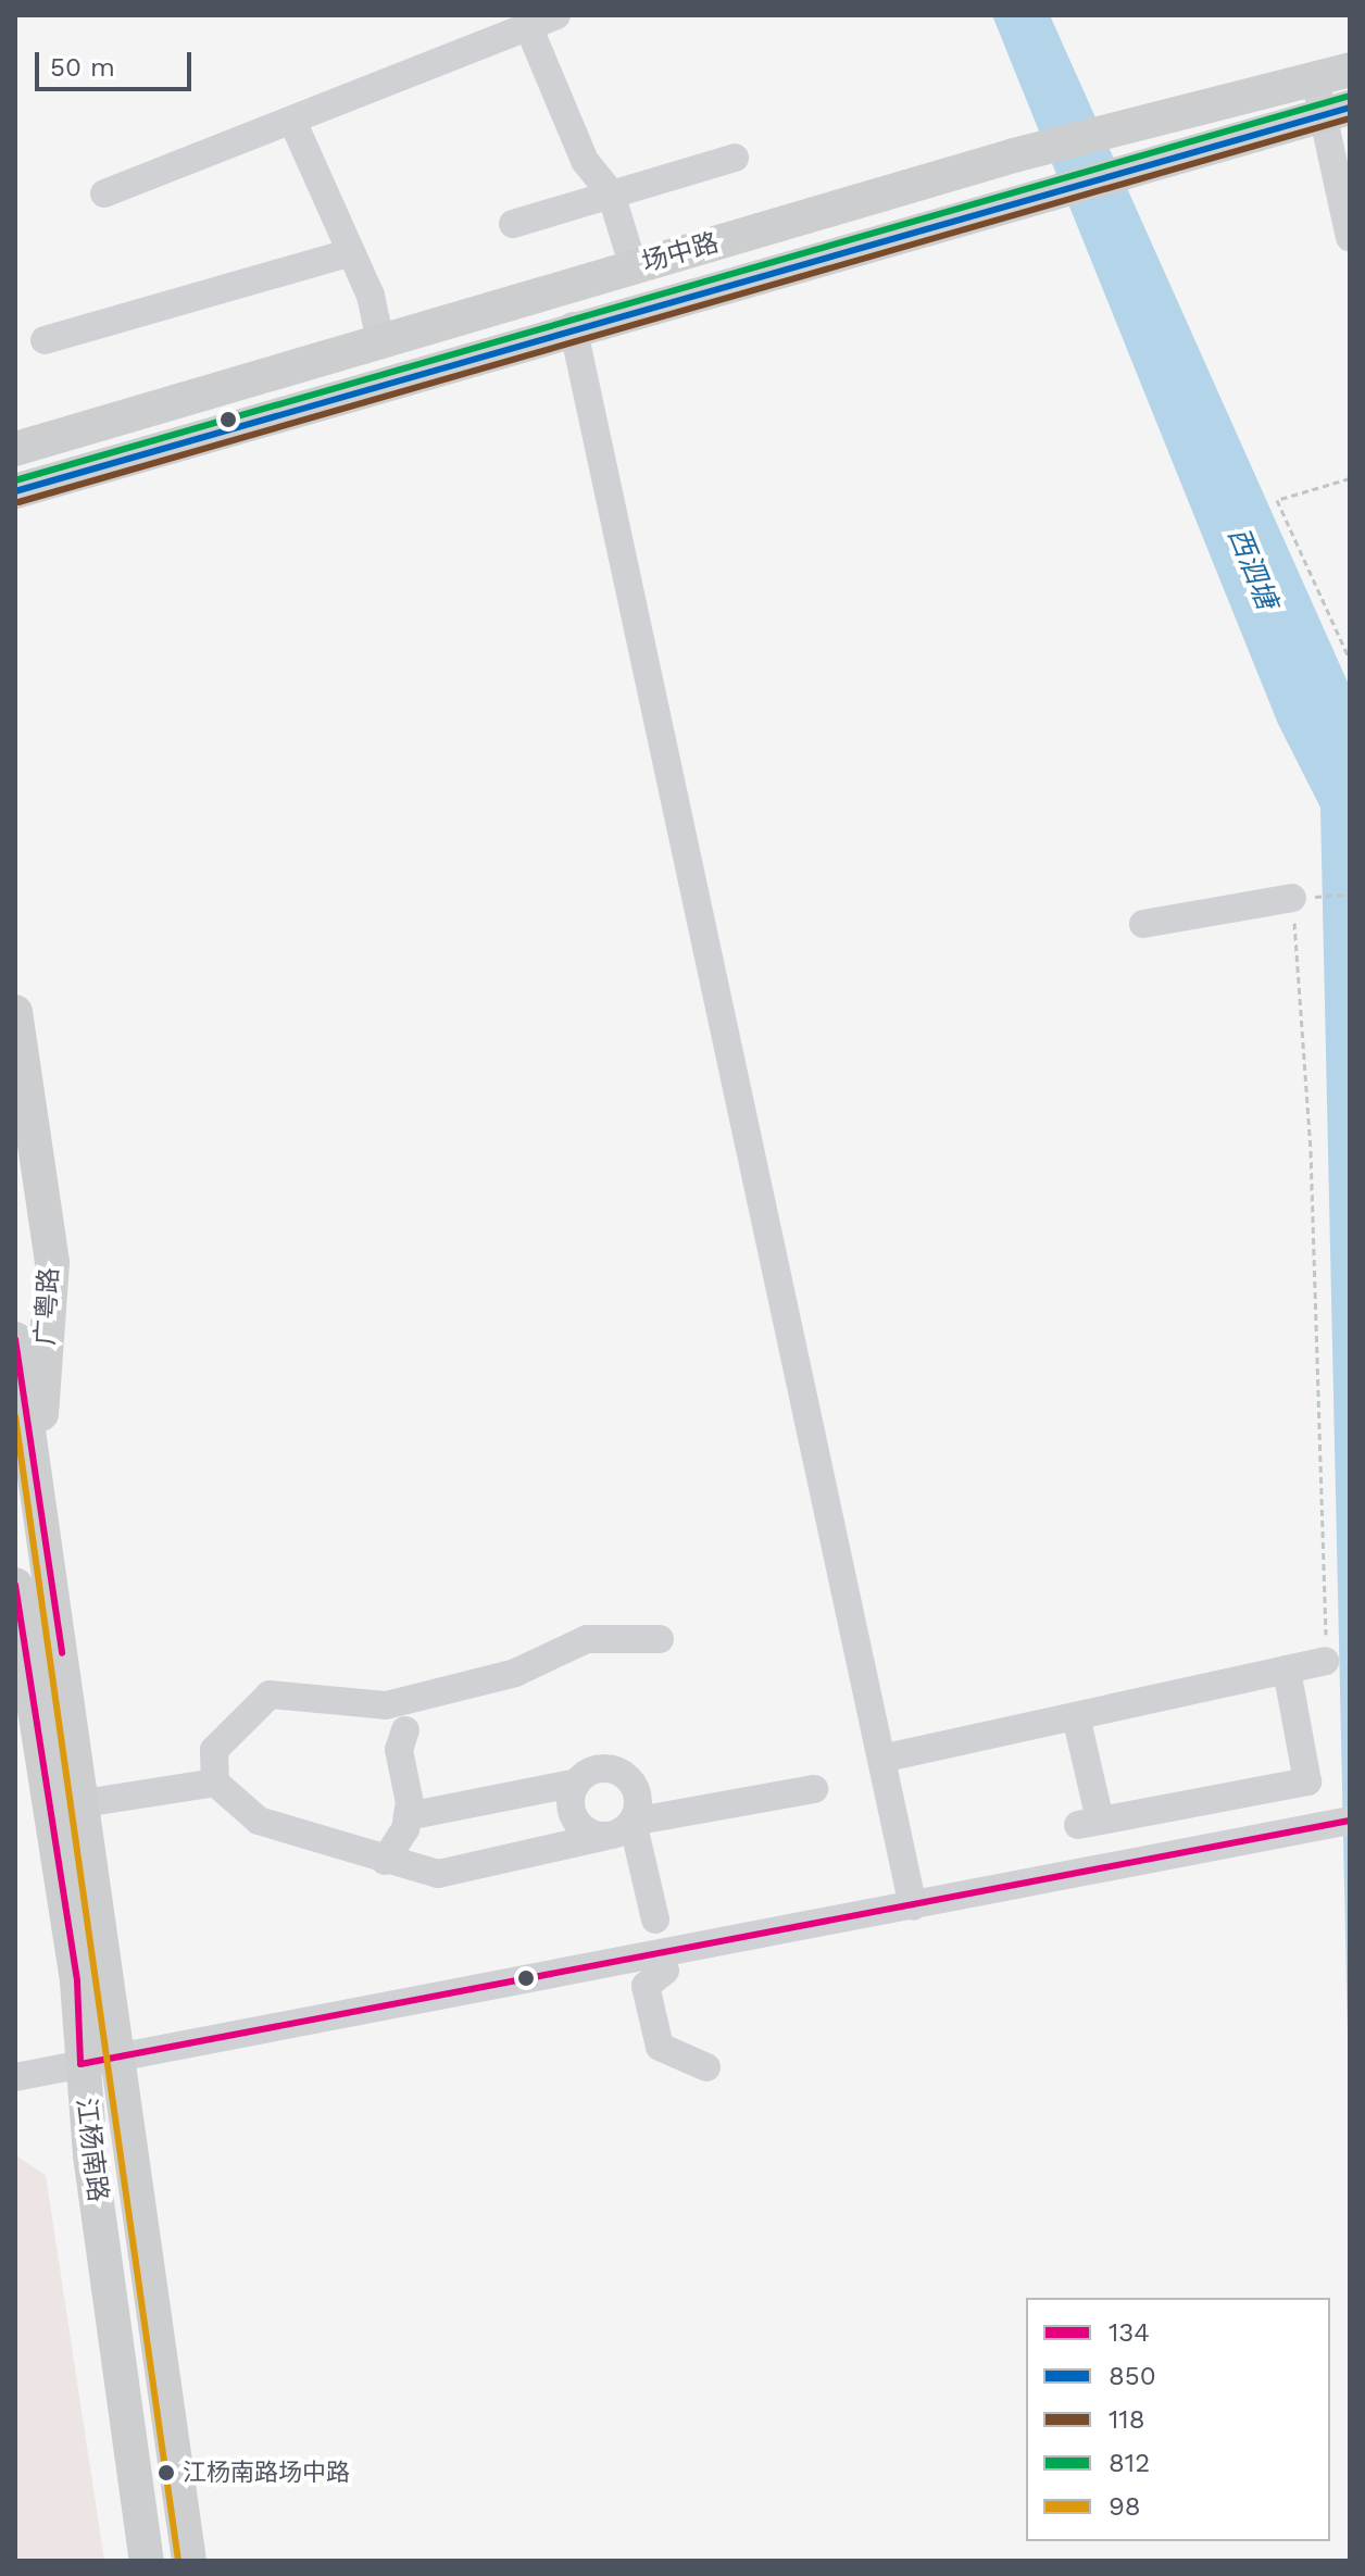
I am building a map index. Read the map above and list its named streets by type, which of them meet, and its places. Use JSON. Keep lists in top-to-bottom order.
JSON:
{
  "streets": {
    "main road": ["场中路", "广粤路", "江杨南路"]
  },
  "crossings": [
    ["广粤路", "江杨南路"]
  ],
  "water": ["西泗塘"],
  "places": ["江杨南路场中路"],
  "lines": [
    "transit line 812",
    "transit line 850",
    "transit line 118",
    "transit line 134",
    "transit line 98"
  ],
  "legend": [
    "134",
    "850",
    "118",
    "812",
    "98"
  ],
  "scale_bar": "50 m"
}
